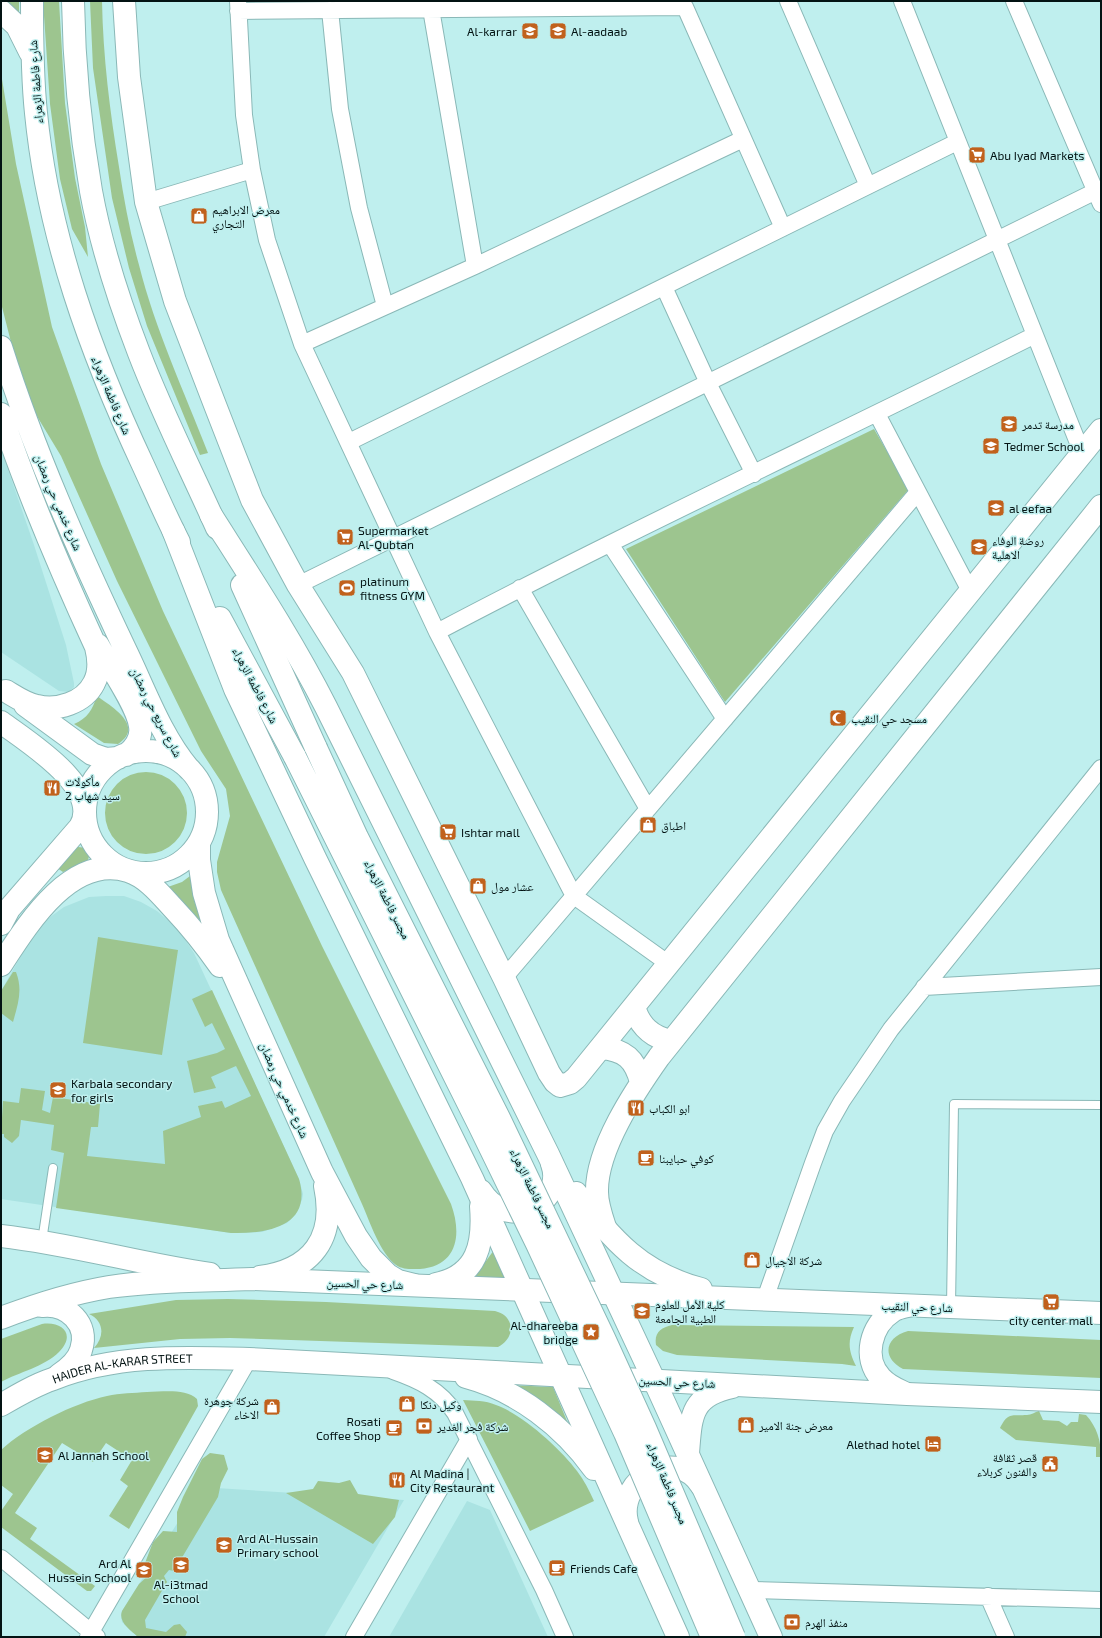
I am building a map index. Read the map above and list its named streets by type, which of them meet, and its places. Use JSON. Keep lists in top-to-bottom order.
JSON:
{
  "streets": {
    "main road": [
      "شارع فاطمة الزهراء",
      "شارع خدمي حي رمضان",
      "شارع سريع حي رمضان",
      "مجسر فاطمة الزهراء",
      "شارع حي الحسين",
      "شارع حي النقيب",
      "HAIDER AL-KARAR STREET"
    ]
  },
  "crossings": [
    ["شارع فاطمة الزهراء", "مجسر فاطمة الزهراء"],
    ["شارع خدمي حي رمضان", "شارع سريع حي رمضان"],
    ["شارع حي الحسين", "شارع حي النقيب"],
    ["شارع حي الحسين", "HAIDER AL-KARAR STREET"]
  ],
  "places": {
    "school or university": [
      "Al-karrar",
      "Al-aadaab",
      "مدرسة تدمر",
      "Tedmer School",
      "al eefaa",
      "روضة الوفاء الاهلية",
      "Karbala secondary for girls",
      "كلية الأمل للعلوم الطبية الجامعة",
      "Al Jannah School",
      "Ard Al-Hussain Primary school",
      "Al-i3tmad School",
      "Ard Al Hussein School"
    ],
    "supermarket": [
      "Abu Iyad Markets",
      "Supermarket Al-Qubtan",
      "Ishtar mall",
      "city center mall"
    ],
    "shop": [
      "معرض الابراهيم التجاري",
      "اطباق",
      "عشار مول",
      "شركة الاجيال",
      "وكيل دنكا",
      "شركة جوهرة الاخاء",
      "معرض جنة الامير"
    ],
    "sports": ["platinum fitness GYM"],
    "mosque": ["مسجد حي النقيب"],
    "restaurant": ["مأكولات سيد شهاب 2", "ابو الكباب", "Al Madina | City Restaurant"],
    "cafe": ["كوفي حبايبنا", "Rosati Coffee Shop", "Friends Cafe"],
    "place": ["Al-dhareeba bridge"],
    "bank": ["شركة فجر الغدير", "منفذ الهرم"],
    "hotel": ["Alethad hotel"],
    "public building": ["قصر ثقافة والفنون كربلاء"]
  }
}
